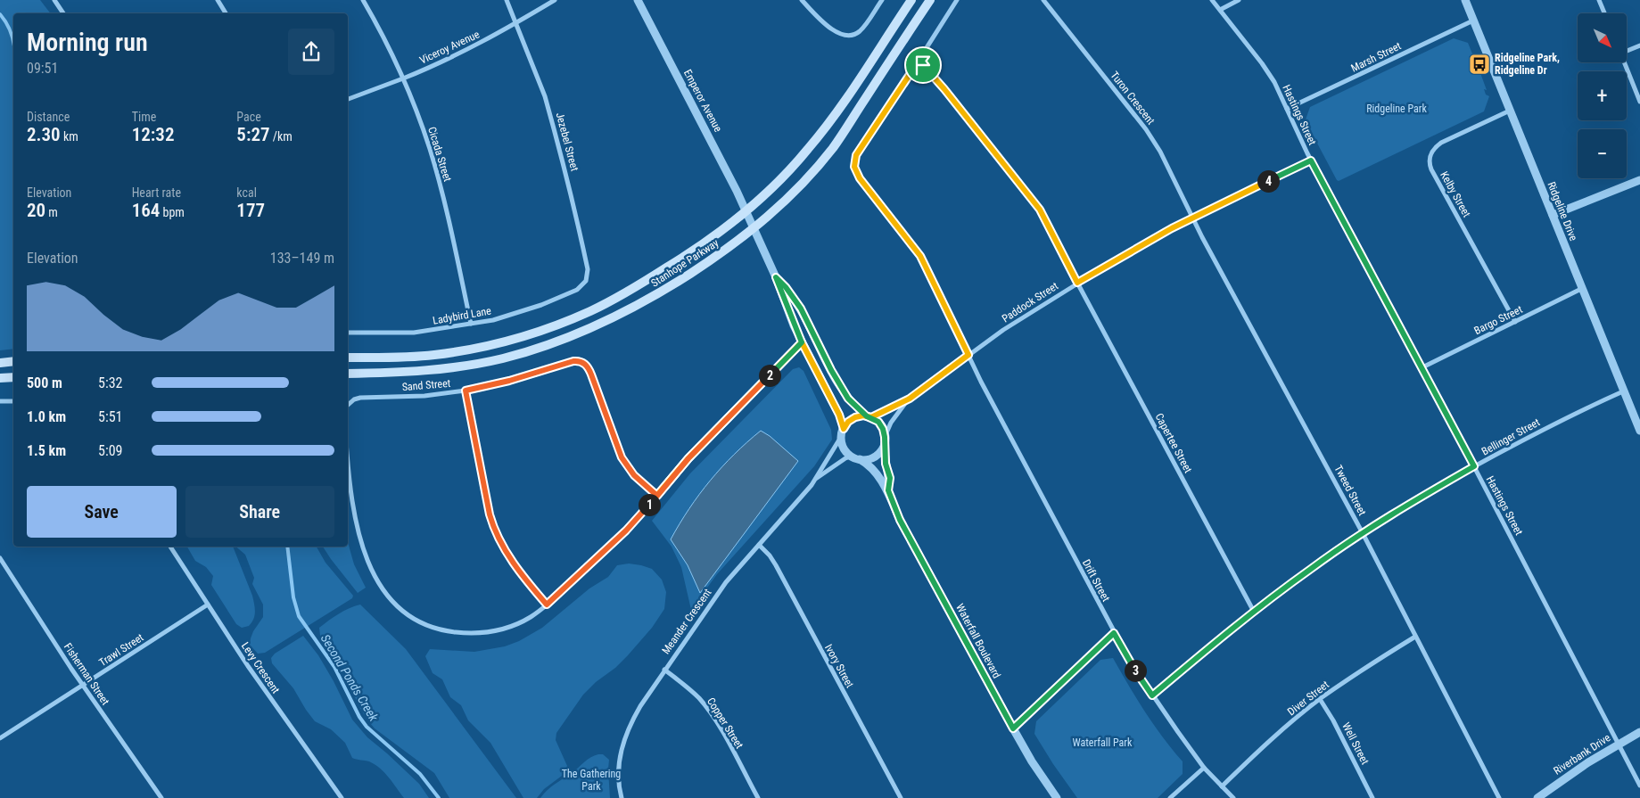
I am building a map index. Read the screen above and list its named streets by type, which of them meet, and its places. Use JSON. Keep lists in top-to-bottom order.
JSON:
{
  "streets": {
    "main road": ["Stanhope Parkway"],
    "street": [
      "Viceroy Avenue",
      "Marsh Street",
      "Turon Crescent",
      "Emperor Avenue",
      "Hastings Street",
      "Jezebel Street",
      "Cicada Street",
      "Kelby Street",
      "Ridgeline Drive",
      "Paddock Street",
      "Ladybird Lane",
      "Bargo Street",
      "Sand Street",
      "Bellinger Street",
      "Capertee Street",
      "Tweed Street",
      "Drift Street",
      "Meander Crescent",
      "Waterfall Boulevard",
      "Trawl Street",
      "Ivory Street",
      "Levy Crescent",
      "Fisherman Street",
      "Diver Street",
      "Copper Street",
      "Well Street",
      "Riverbank Drive"
    ]
  },
  "crossings": [
    ["Viceroy Avenue", "Jezebel Street"],
    ["Viceroy Avenue", "Cicada Street"],
    ["Marsh Street", "Hastings Street"],
    ["Marsh Street", "Ridgeline Drive"],
    ["Turon Crescent", "Paddock Street"],
    ["Turon Crescent", "Tweed Street"],
    ["Emperor Avenue", "Stanhope Parkway"],
    ["Hastings Street", "Paddock Street"],
    ["Hastings Street", "Bargo Street"],
    ["Hastings Street", "Bellinger Street"],
    ["Hastings Street", "Riverbank Drive"],
    ["Jezebel Street", "Ladybird Lane"],
    ["Cicada Street", "Ladybird Lane"],
    ["Kelby Street", "Ridgeline Drive"],
    ["Kelby Street", "Bargo Street"],
    ["Ridgeline Drive", "Bargo Street"],
    ["Ridgeline Drive", "Bellinger Street"],
    ["Paddock Street", "Capertee Street"],
    ["Paddock Street", "Tweed Street"],
    ["Paddock Street", "Drift Street"],
    ["Paddock Street", "Meander Crescent"],
    ["Paddock Street", "Waterfall Boulevard"],
    ["Bellinger Street", "Capertee Street"],
    ["Bellinger Street", "Tweed Street"],
    ["Bellinger Street", "Drift Street"],
    ["Tweed Street", "Diver Street"],
    ["Drift Street", "Diver Street"],
    ["Meander Crescent", "Waterfall Boulevard"],
    ["Meander Crescent", "Ivory Street"],
    ["Meander Crescent", "Copper Street"],
    ["Trawl Street", "Levy Crescent"],
    ["Trawl Street", "Fisherman Street"],
    ["Diver Street", "Well Street"]
  ],
  "water": ["Second Ponds Creek"],
  "parks": ["Ridgeline Park", "Waterfall Park", "The Gathering Park"],
  "places": {
    "bus stop": ["Ridgeline Park, Ridgeline Dr"]
  },
  "north": "bottom right",
  "page": {
    "map_buttons": ["+", "−"],
    "heading": ["Morning run", "09:51"],
    "stats": [
      ["Distance", "2.30 km"],
      ["Time", "12:32"],
      ["Pace", "5:27 /km"],
      ["Elevation", "20 m"],
      ["Heart rate", "164 bpm"],
      ["kcal", "177"]
    ],
    "pins": [
      "4",
      "2",
      "1",
      "3"
    ],
    "chart": ["Elevation", "133–149 m"],
    "list": [
      {
        "name": "500 m",
        "note": "5:32"
      },
      {
        "name": "1.0 km",
        "note": "5:51"
      },
      {
        "name": "1.5 km",
        "note": "5:09"
      }
    ],
    "buttons": ["Save", "Share"]
  }
}
